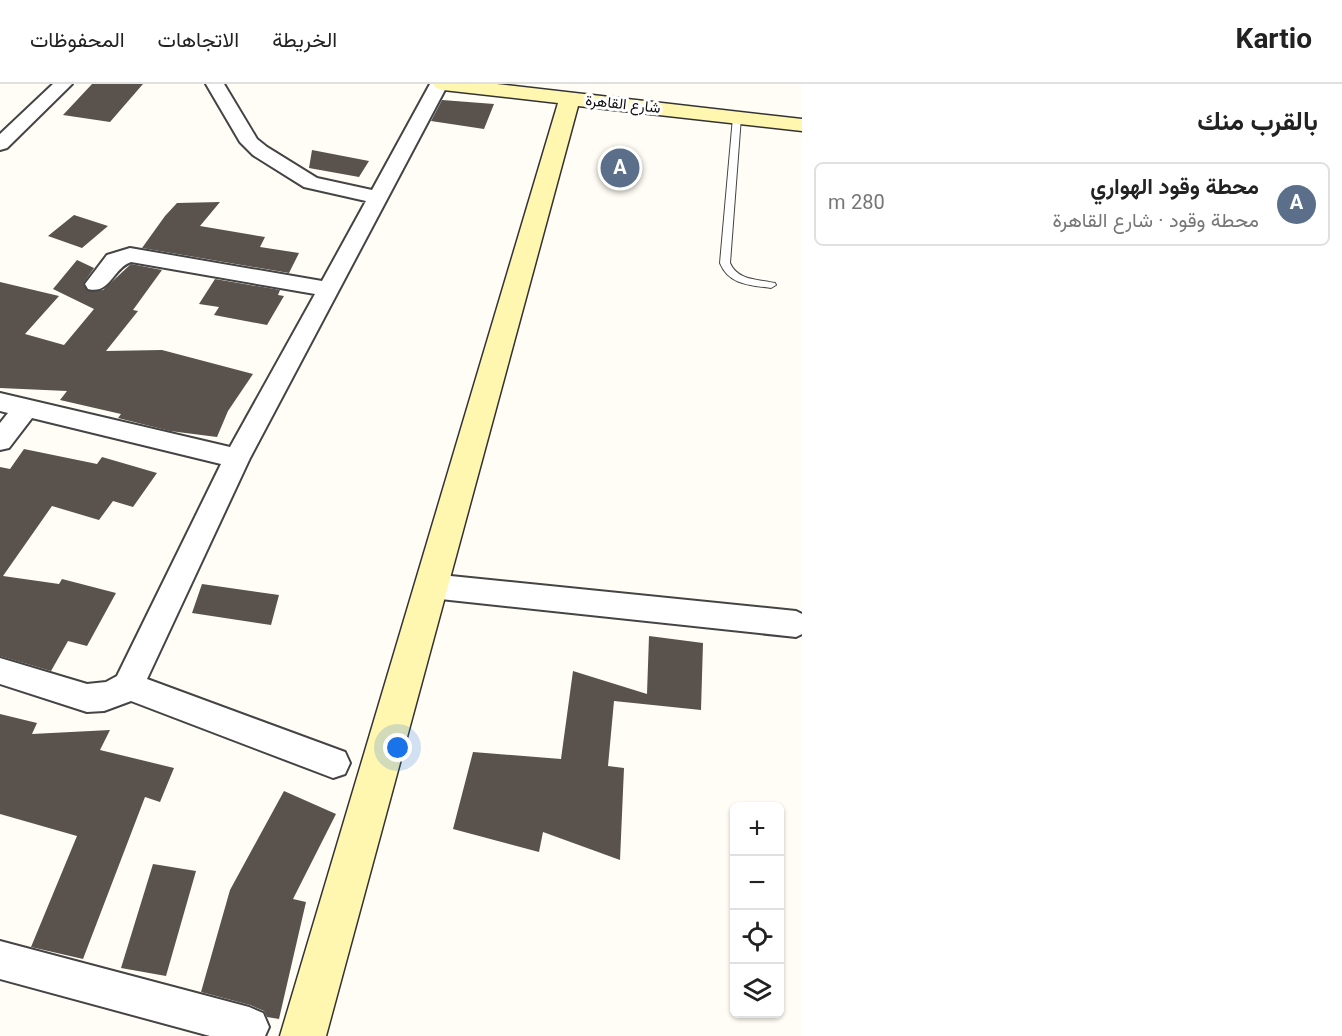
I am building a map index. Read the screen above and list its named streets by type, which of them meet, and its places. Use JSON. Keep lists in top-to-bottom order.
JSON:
{
  "streets": {
    "street": ["شارع القاهرة"]
  },
  "page": {
    "header": "Kartio",
    "nav": ["الخريطة", "الاتجاهات", "المحفوظات"],
    "heading": "بالقرب منك",
    "pins": "A",
    "list": [
      {
        "mark": "A",
        "name": "محطة وقود الهواري",
        "note": "محطة وقود · شارع القاهرة",
        "value": "280 m"
      }
    ],
    "map_buttons": ["+", "−"]
  }
}
